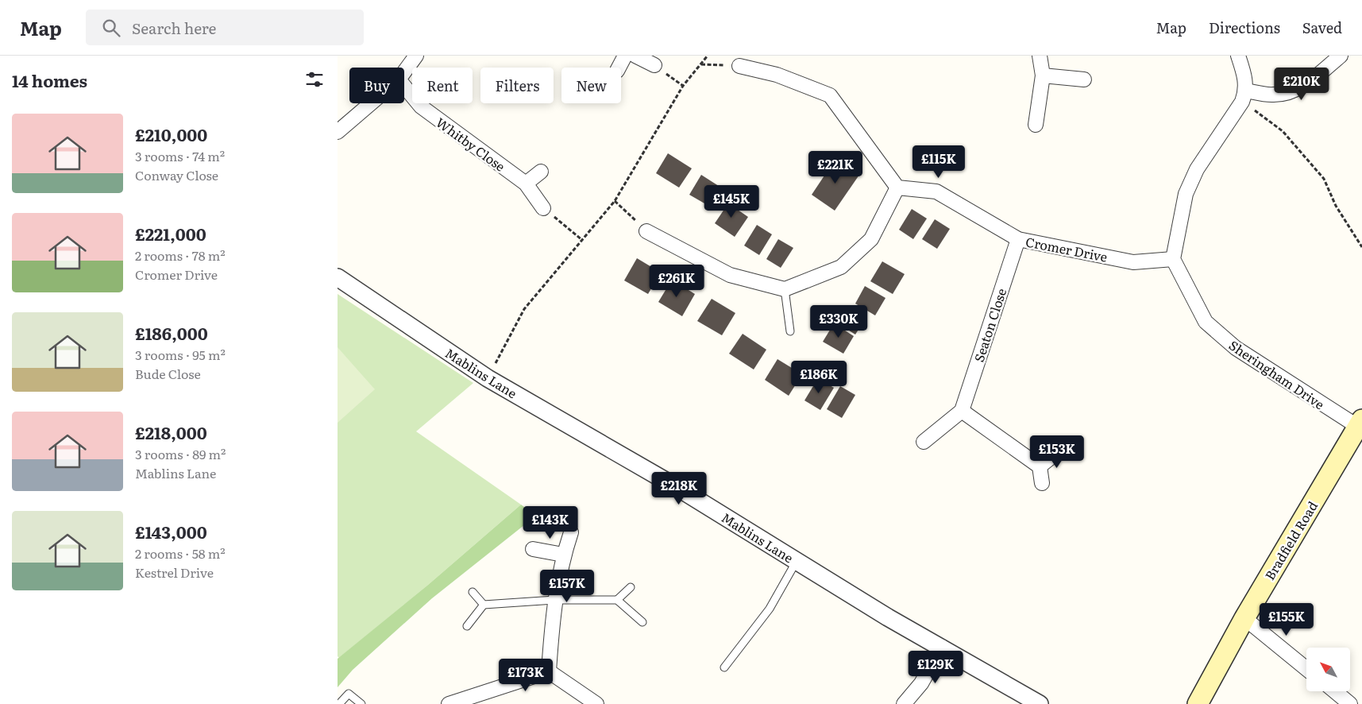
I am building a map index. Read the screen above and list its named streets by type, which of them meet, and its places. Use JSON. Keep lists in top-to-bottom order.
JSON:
{
  "streets": {
    "main road": ["Bradfield Road"],
    "street": [
      "Whitby Close",
      "Cromer Drive",
      "Seaton Close",
      "Mablins Lane",
      "Sheringham Drive"
    ]
  },
  "crossings": [
    ["Cromer Drive", "Seaton Close"],
    ["Cromer Drive", "Sheringham Drive"],
    ["Sheringham Drive", "Bradfield Road"]
  ],
  "north": "top left",
  "page": {
    "header": "Map",
    "search": "Search here",
    "nav": ["Map", "Directions", "Saved"],
    "heading": "14 homes",
    "price": [
      "£210K",
      "£115K",
      "£221K",
      "£145K",
      "£261K",
      "£330K",
      "£186K",
      "£153K",
      "£218K",
      "£143K",
      "£157K",
      "£155K",
      "£129K",
      "£173K"
    ],
    "chip": [
      "Buy",
      "Rent",
      "Filters",
      "New"
    ],
    "list": [
      {
        "name": "£210,000",
        "note": "3 rooms · 74 m² · Conway Close"
      },
      {
        "name": "£221,000",
        "note": "2 rooms · 78 m² · Cromer Drive"
      },
      {
        "name": "£186,000",
        "note": "3 rooms · 95 m² · Bude Close"
      },
      {
        "name": "£218,000",
        "note": "3 rooms · 89 m² · Mablins Lane"
      },
      {
        "name": "£143,000",
        "note": "2 rooms · 58 m² · Kestrel Drive"
      }
    ]
  }
}
